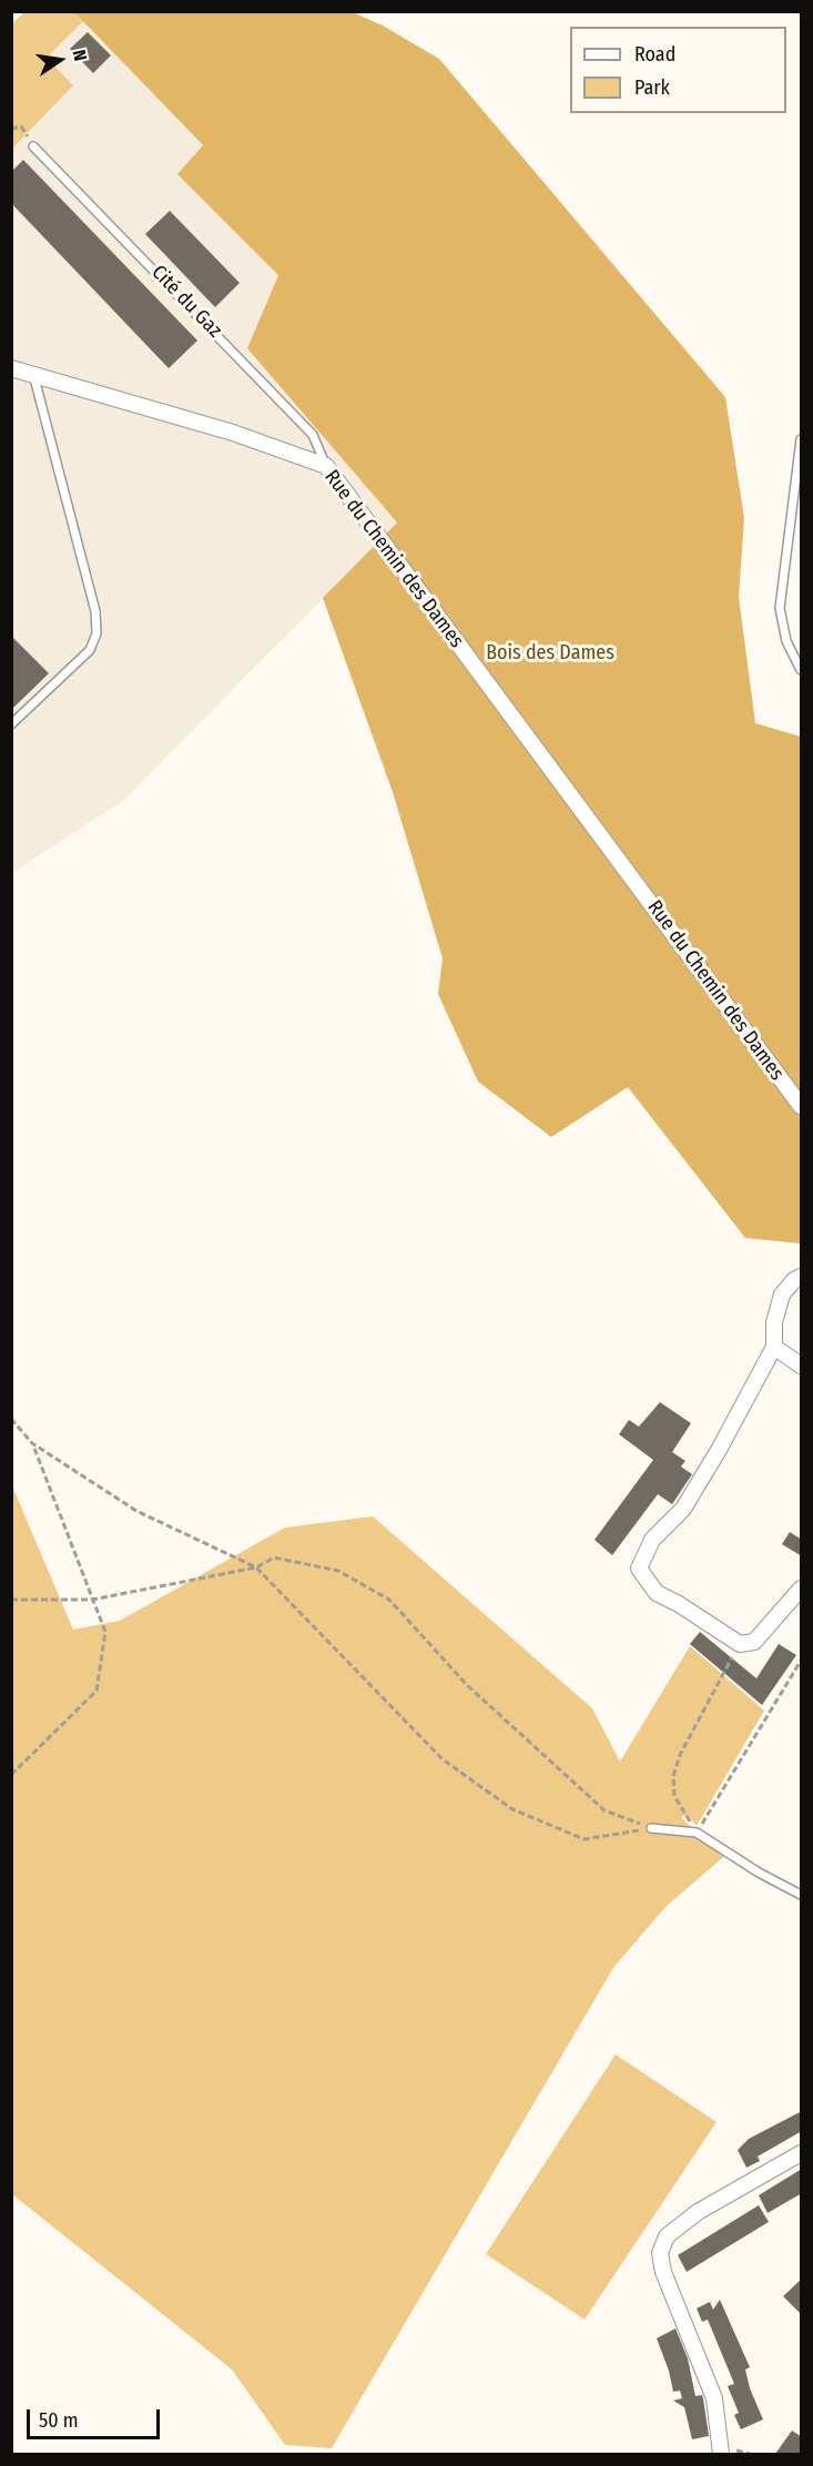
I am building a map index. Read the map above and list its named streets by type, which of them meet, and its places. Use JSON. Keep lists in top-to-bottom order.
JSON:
{
  "streets": {
    "street": ["Rue du Chemin des Dames"],
    "lane": ["Cité du Gaz"]
  },
  "crossings": [
    ["Cité du Gaz", "Rue du Chemin des Dames"]
  ],
  "parks": ["Bois des Dames"],
  "legend": ["Road", "Park"],
  "scale_bar": "50 m",
  "north": "right"
}
